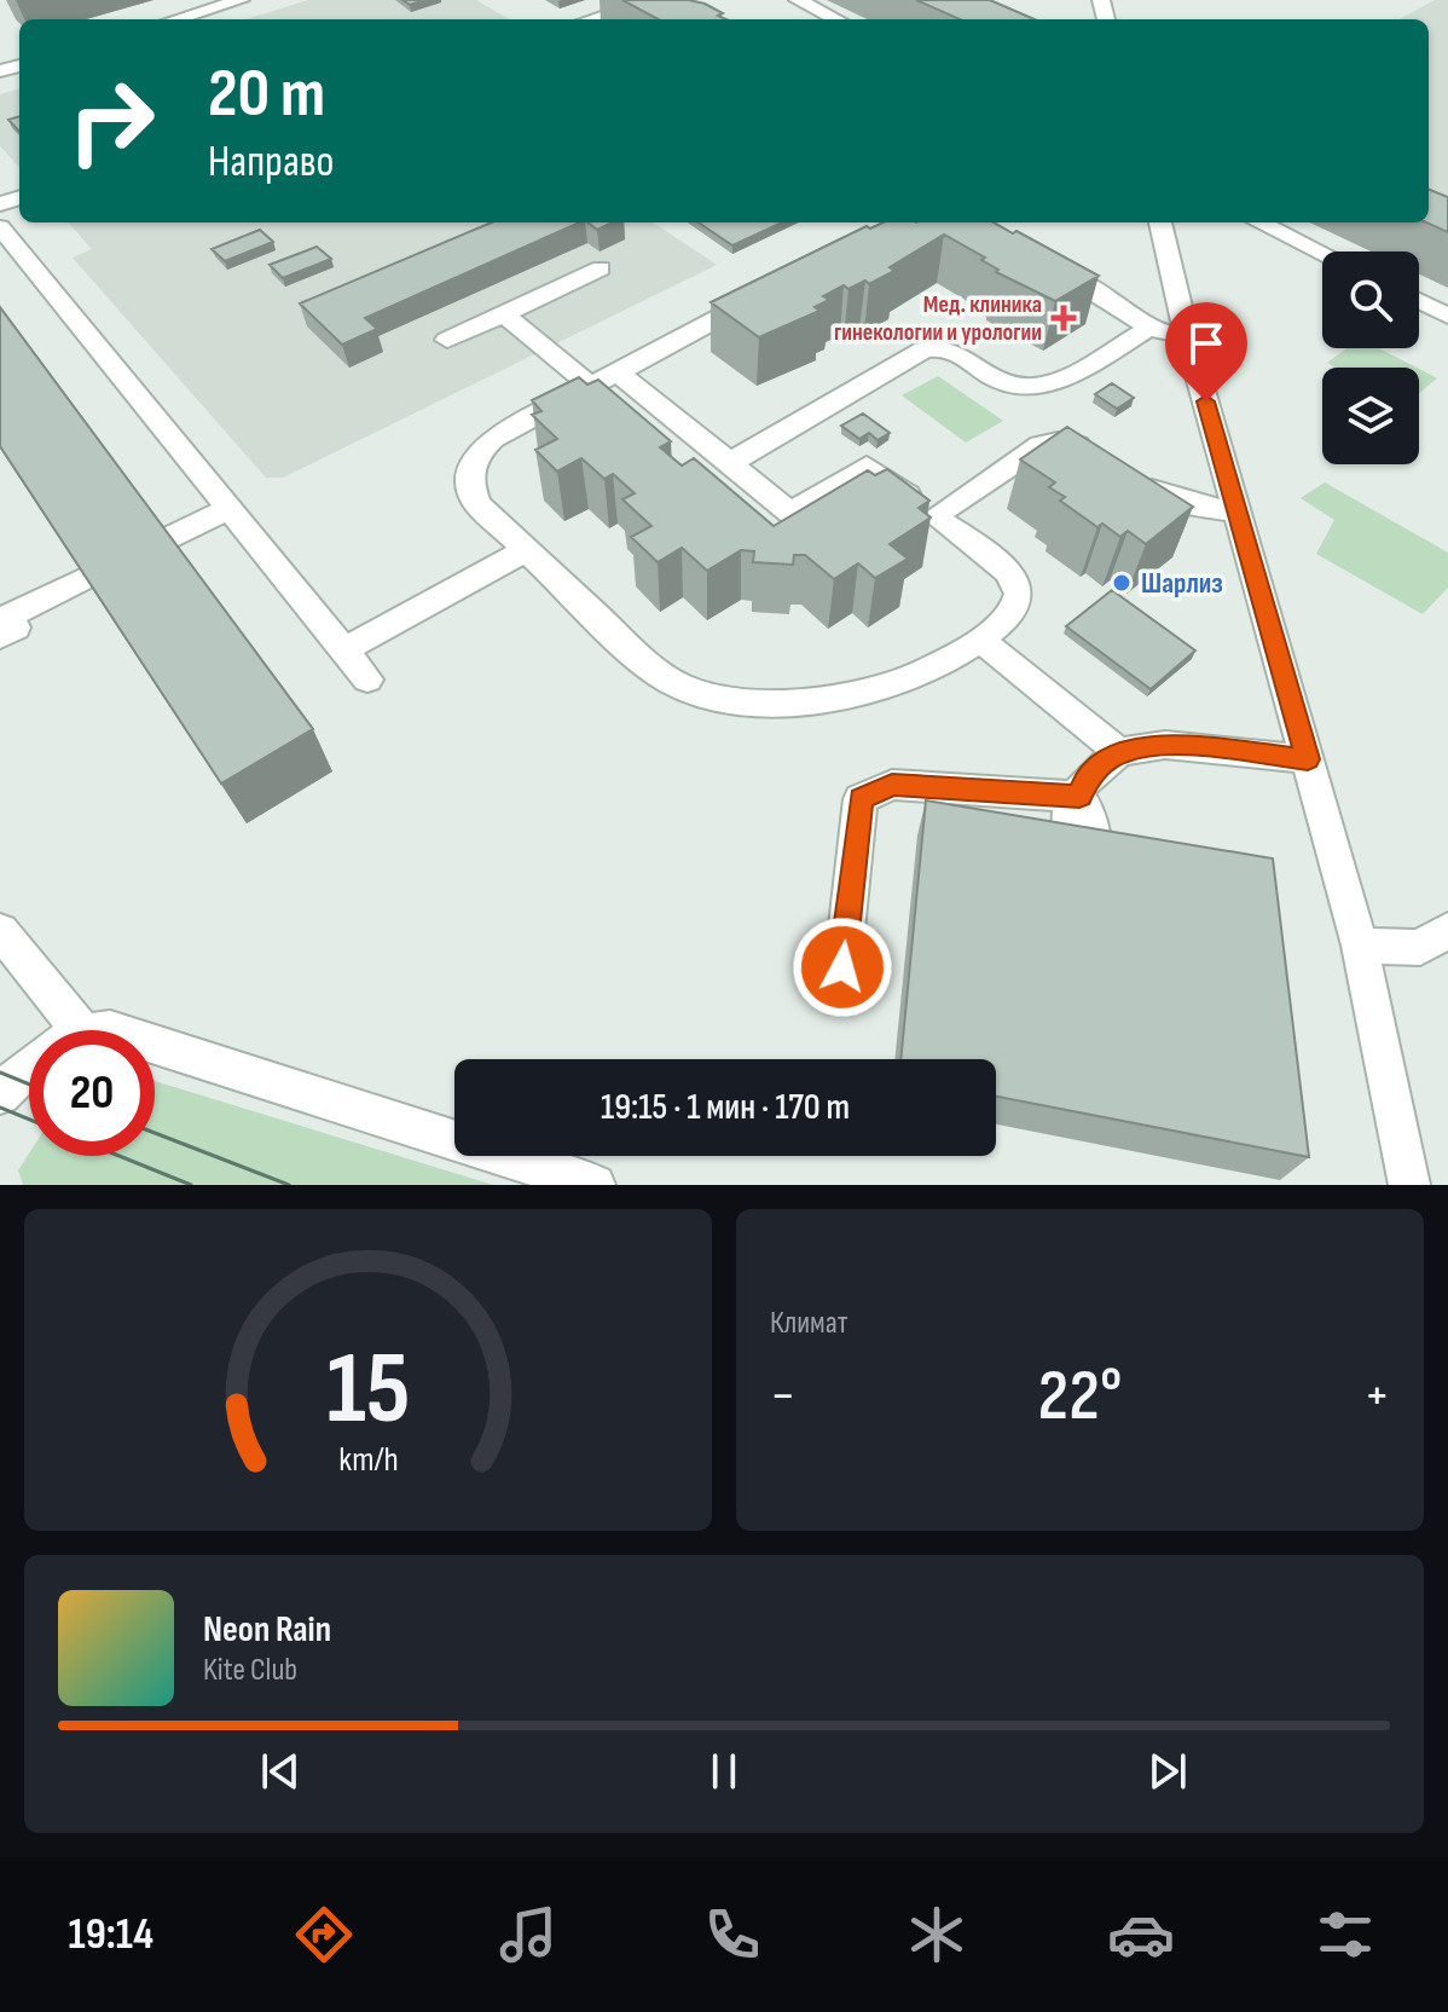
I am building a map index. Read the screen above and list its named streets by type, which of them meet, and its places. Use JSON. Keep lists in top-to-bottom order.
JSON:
{
  "places": {
    "health": ["Мед. клиника гинекологии и урологии"],
    "other": ["Шарлиз"]
  },
  "page": {
    "turn": ["20 m", "Направо"],
    "limit": "20",
    "trip": "19:15 · 1 мин · 170 m",
    "tile": "Климат",
    "heat": ["−", "22°", "+"],
    "song": ["Neon Rain", "Kite Club"],
    "tabs": "19:14",
    "gauge": ["15", "km/h"]
  }
}
